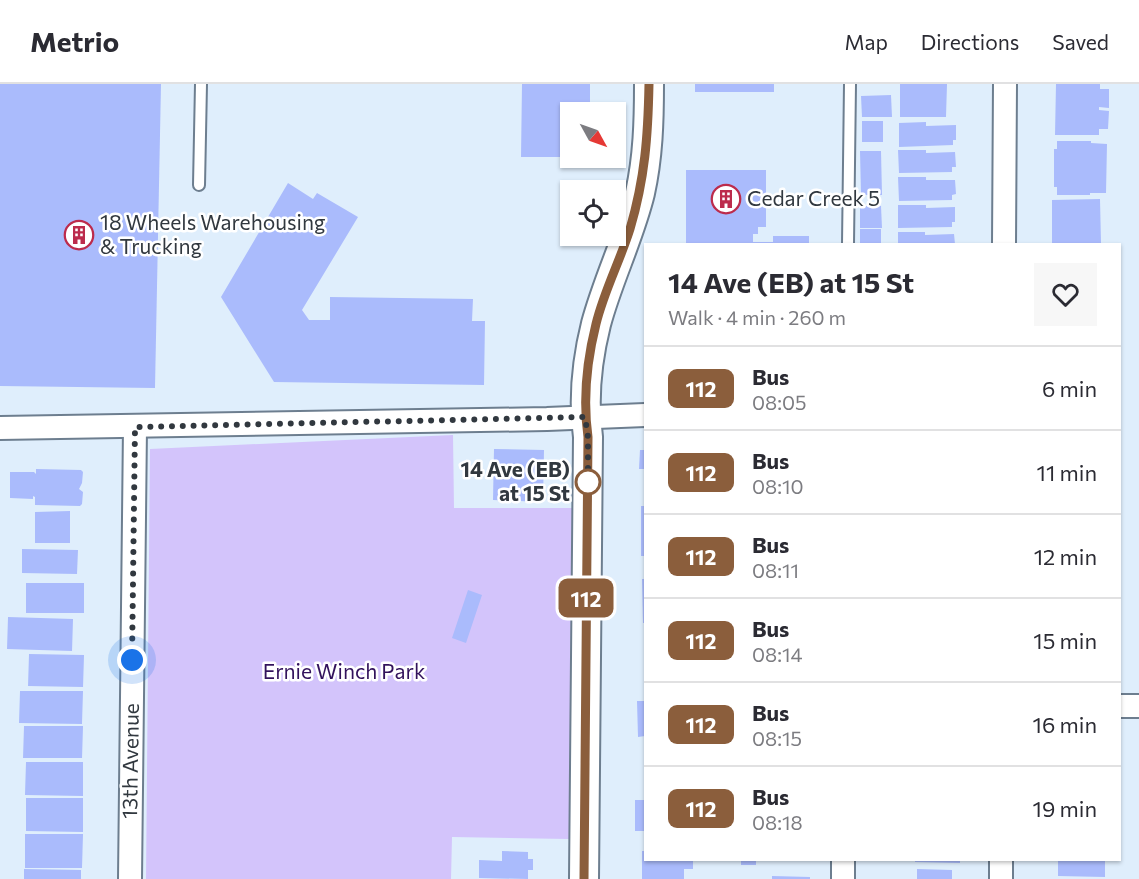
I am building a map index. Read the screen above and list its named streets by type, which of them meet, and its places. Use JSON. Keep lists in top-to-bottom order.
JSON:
{
  "streets": {
    "street": ["13th Avenue"]
  },
  "parks": ["Ernie Winch Park"],
  "places": {
    "building": ["Cedar Creek 5", "18 Wheels Warehousing & Trucking"],
    "other": ["14 Ave (EB) at 15 St"]
  },
  "lines": ["bus line 112"],
  "north": "bottom right",
  "page": {
    "header": "Metrio",
    "nav": ["Map", "Directions", "Saved"],
    "on_map": "112",
    "heading": ["14 Ave (EB) at 15 St", "Walk · 4 min · 260 m"],
    "list": [
      {
        "mark": "112",
        "name": "Bus",
        "note": "08:05",
        "value": "6 min"
      },
      {
        "mark": "112",
        "name": "Bus",
        "note": "08:10",
        "value": "11 min"
      },
      {
        "mark": "112",
        "name": "Bus",
        "note": "08:11",
        "value": "12 min"
      },
      {
        "mark": "112",
        "name": "Bus",
        "note": "08:14",
        "value": "15 min"
      },
      {
        "mark": "112",
        "name": "Bus",
        "note": "08:15",
        "value": "16 min"
      },
      {
        "mark": "112",
        "name": "Bus",
        "note": "08:18",
        "value": "19 min"
      }
    ]
  }
}
